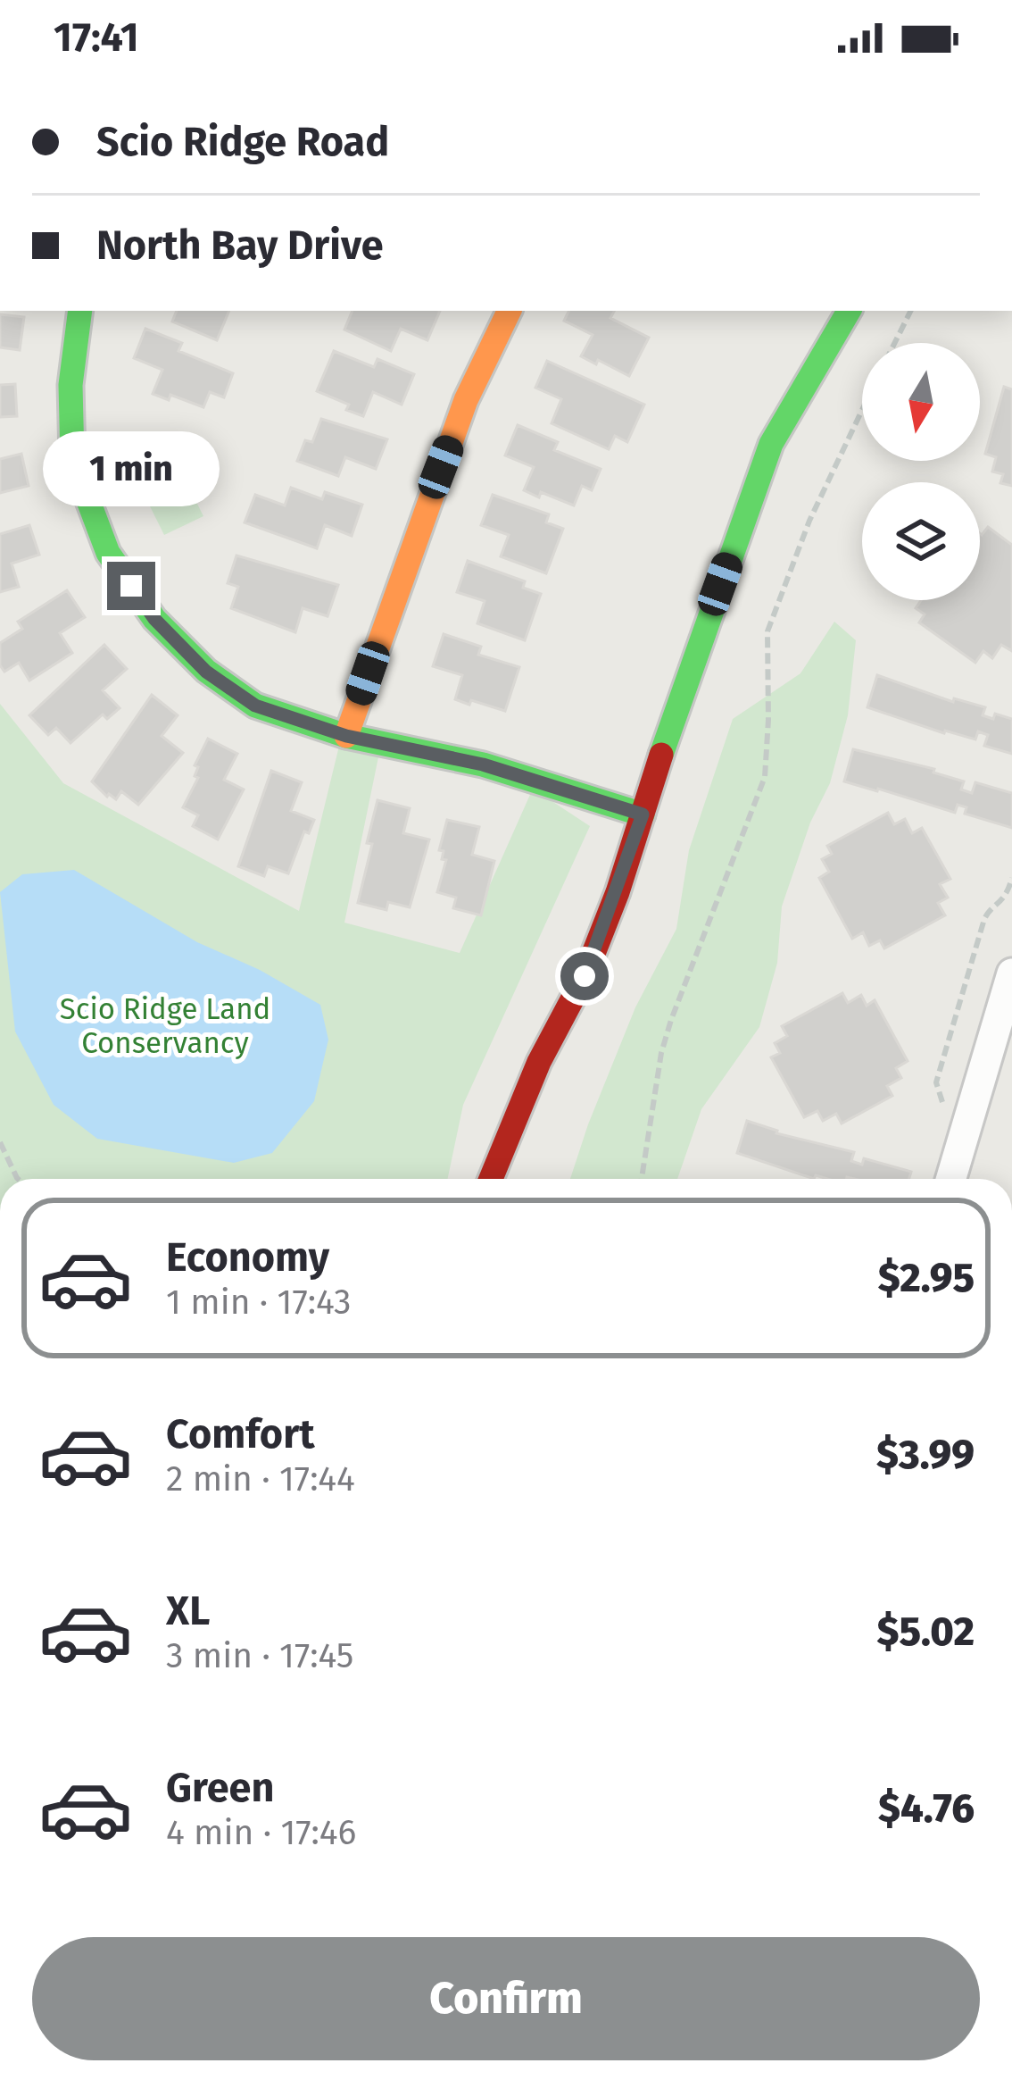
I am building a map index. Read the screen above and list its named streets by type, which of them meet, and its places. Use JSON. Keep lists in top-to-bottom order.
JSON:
{
  "parks": ["Scio Ridge Land Conservancy"],
  "north": "bottom",
  "page": {
    "status": "17:41",
    "banner": ["Scio Ridge Road", "North Bay Drive"],
    "bubble": "1 min",
    "list": [
      {
        "name": "Economy",
        "note": "1 min · 17:43",
        "value": "$2.95"
      },
      {
        "name": "Comfort",
        "note": "2 min · 17:44",
        "value": "$3.99"
      },
      {
        "name": "XL",
        "note": "3 min · 17:45",
        "value": "$5.02"
      },
      {
        "name": "Green",
        "note": "4 min · 17:46",
        "value": "$4.76"
      }
    ],
    "buttons": "Confirm"
  }
}
